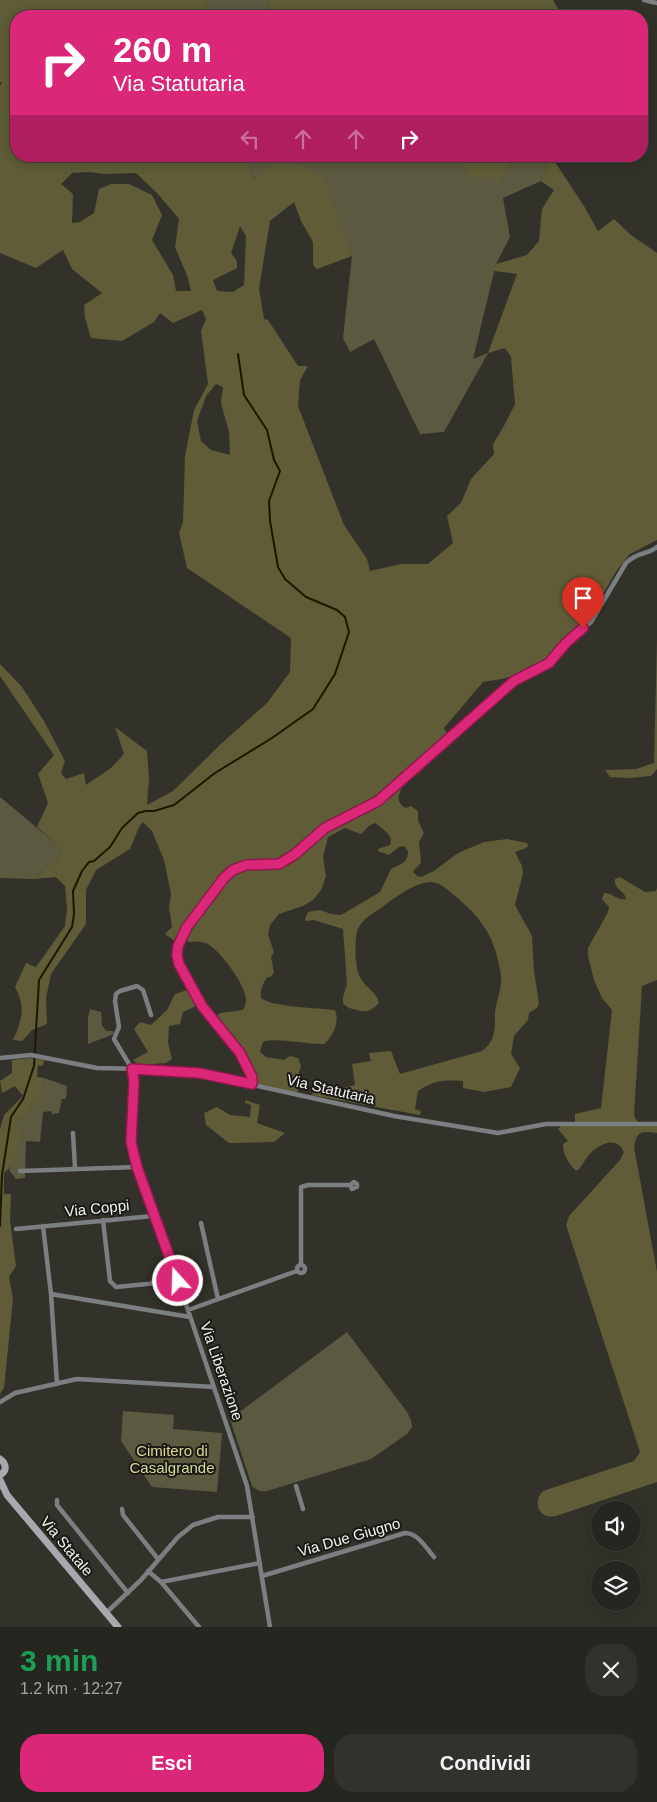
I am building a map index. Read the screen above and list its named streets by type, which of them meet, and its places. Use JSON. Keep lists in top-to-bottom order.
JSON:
{
  "streets": {
    "main road": ["Via Statale"],
    "street": [
      "Via Statutaria",
      "Via Coppi",
      "Via Liberazione",
      "Via Due Giugno"
    ]
  },
  "crossings": [
    ["Via Statutaria", "Via Liberazione"],
    ["Via Coppi", "Via Liberazione"],
    ["Via Liberazione", "Via Due Giugno"]
  ],
  "parks": ["Cimitero di Casalgrande"],
  "page": {
    "turn": ["260 m", "Via Statutaria"],
    "heading": ["3 min", "1.2 km · 12:27"],
    "buttons": ["Esci", "Condividi"]
  }
}
